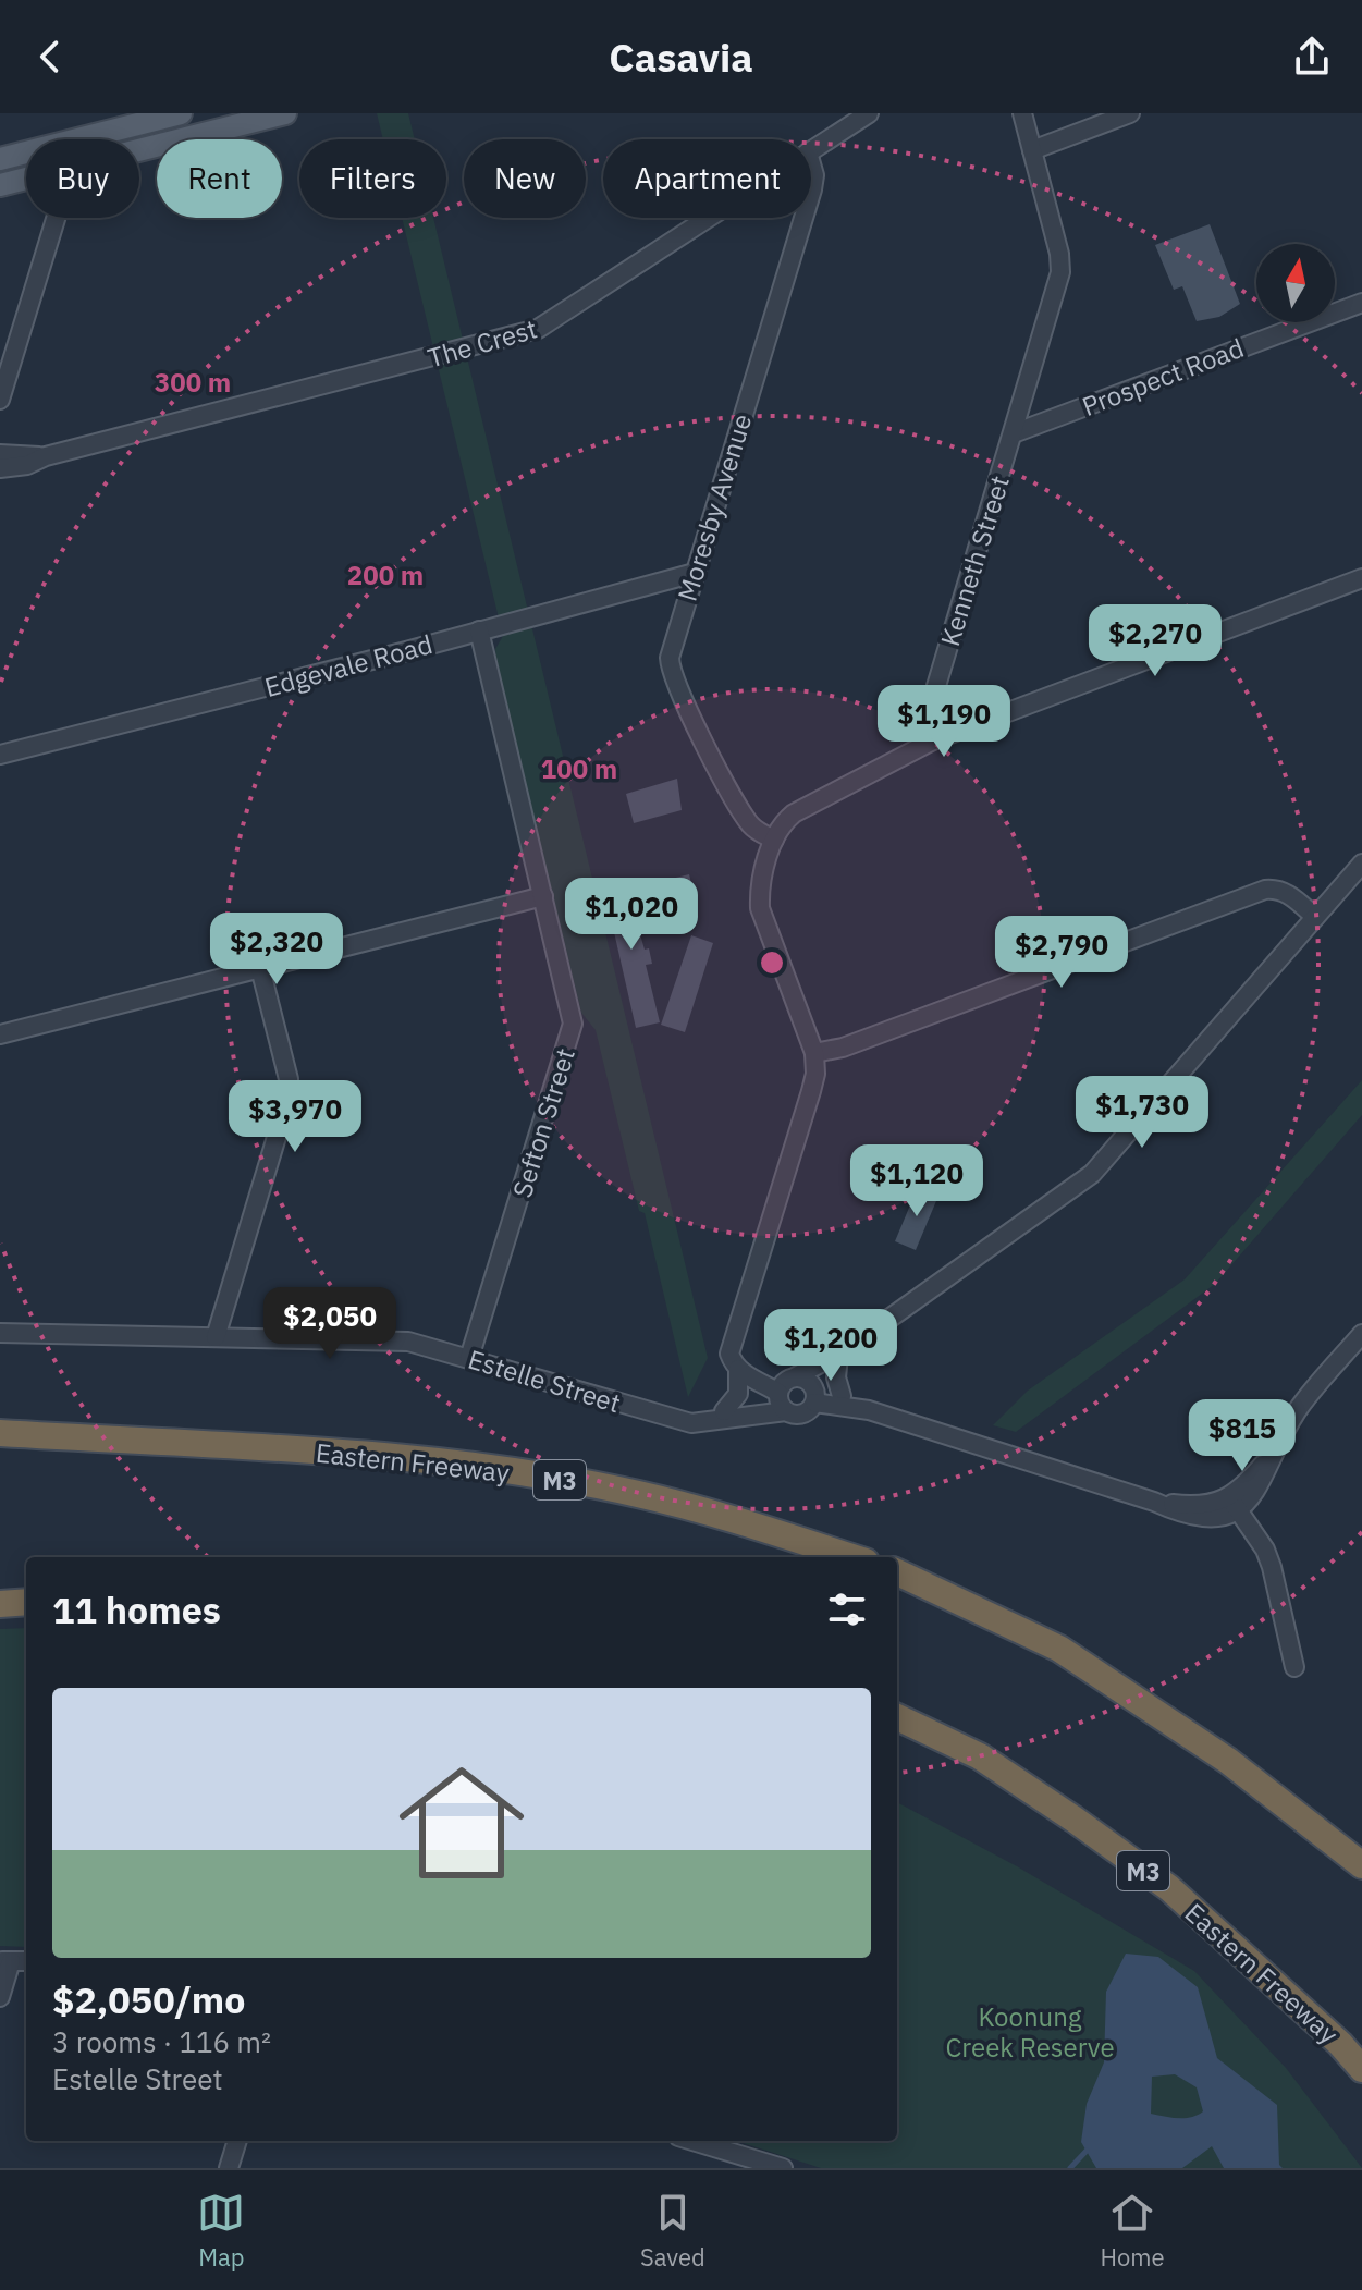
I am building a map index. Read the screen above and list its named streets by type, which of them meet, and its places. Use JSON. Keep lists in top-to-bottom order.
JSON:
{
  "streets": {
    "highway": ["Eastern Freeway", "M3"],
    "street": [
      "The Crest",
      "Prospect Road",
      "Moresby Avenue",
      "Kenneth Street",
      "Edgevale Road",
      "Sefton Street",
      "Estelle Street"
    ]
  },
  "crossings": [
    ["Prospect Road", "Kenneth Street"],
    ["Moresby Avenue", "Edgevale Road"],
    ["Edgevale Road", "Sefton Street"],
    ["Sefton Street", "Estelle Street"]
  ],
  "parks": ["Koonung Creek Reserve"],
  "north": "top",
  "page": {
    "header": "Casavia",
    "chip": [
      "Buy",
      "Rent",
      "Filters",
      "New",
      "Apartment"
    ],
    "price": [
      "$2,270",
      "$1,190",
      "$1,020",
      "$2,320",
      "$2,790",
      "$1,730",
      "$3,970",
      "$1,120",
      "$2,050",
      "$1,200",
      "$815"
    ],
    "heading": "11 homes",
    "list": [
      {
        "name": "$2,050/mo",
        "note": "3 rooms · 116 m² · Estelle Street"
      }
    ],
    "tabs": ["Map", "Saved", "Home"]
  },
  "rings": ["300 m", "200 m", "100 m"]
}
